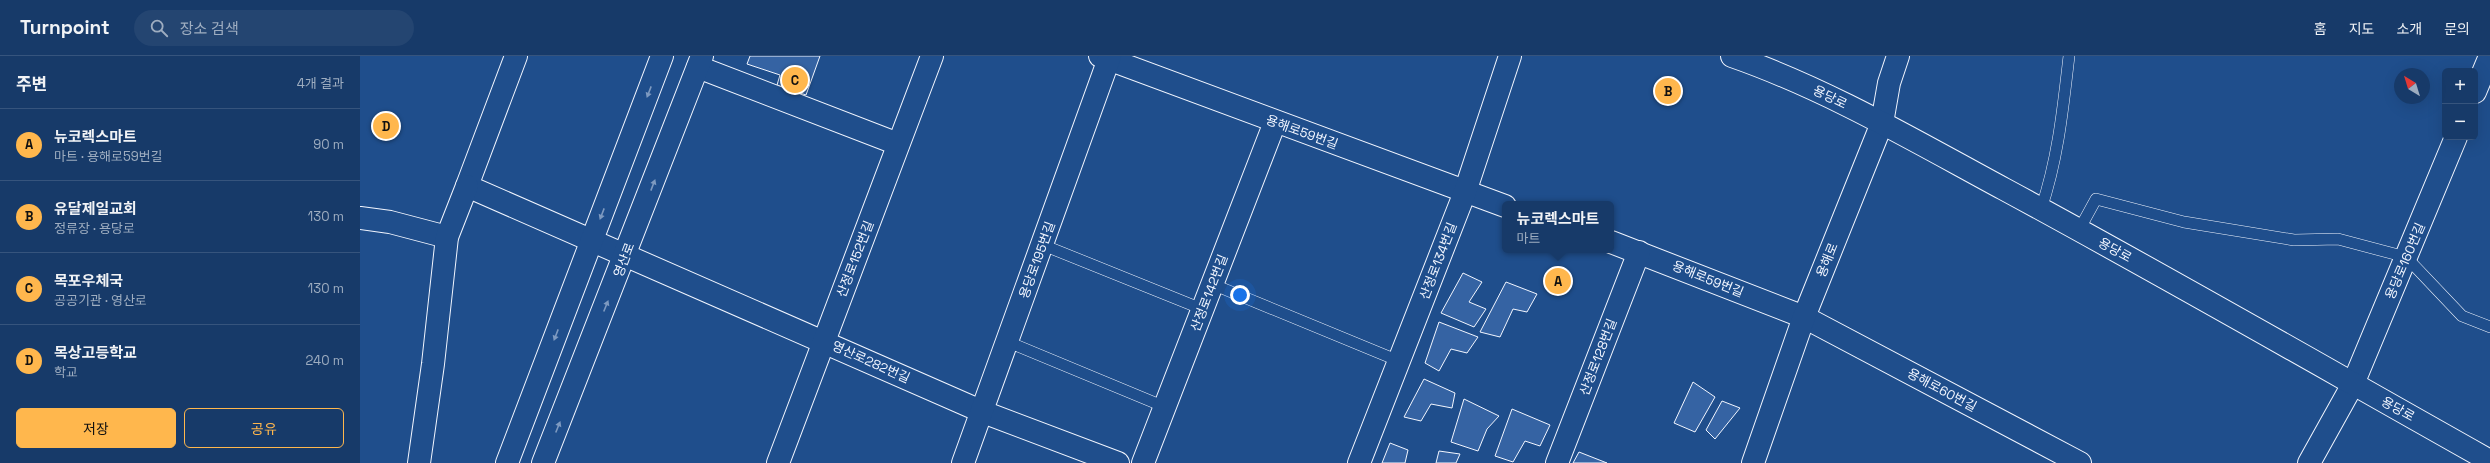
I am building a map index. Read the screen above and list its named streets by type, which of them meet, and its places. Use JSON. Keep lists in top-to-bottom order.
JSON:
{
  "streets": {
    "street": [
      "용당로",
      "용해로59번길",
      "산정로152번길",
      "영산로",
      "용당로195번길",
      "용해로",
      "산정로134번길",
      "용당로160번길",
      "산정로142번길",
      "산정로128번길",
      "영산로282번길",
      "용해로60번길"
    ]
  },
  "crossings": [
    ["용당로", "용해로"],
    ["용당로", "용당로160번길"],
    ["용해로59번길", "용당로195번길"],
    ["용해로59번길", "용해로"],
    ["용해로59번길", "산정로134번길"],
    ["용해로59번길", "산정로142번길"],
    ["용해로59번길", "산정로128번길"],
    ["용해로59번길", "용해로60번길"],
    ["산정로152번길", "영산로282번길"],
    ["영산로", "영산로282번길"],
    ["용당로195번길", "영산로282번길"],
    ["용해로", "용해로60번길"]
  ],
  "north": "top left",
  "page": {
    "header": "Turnpoint",
    "search": "장소 검색",
    "nav": [
      "홈",
      "지도",
      "소개",
      "문의"
    ],
    "heading": ["주변", "4개 결과"],
    "pins": [
      "C",
      "B",
      "D",
      "A"
    ],
    "map_buttons": ["+", "−"],
    "list": [
      {
        "mark": "A",
        "name": "뉴코렉스마트",
        "note": "마트 · 용해로59번길",
        "value": "90 m"
      },
      {
        "mark": "B",
        "name": "유달제일교회",
        "note": "정류장 · 용당로",
        "value": "130 m"
      },
      {
        "mark": "C",
        "name": "목포우체국",
        "note": "공공기관 · 영산로",
        "value": "130 m"
      },
      {
        "mark": "D",
        "name": "목상고등학교",
        "note": "학교",
        "value": "240 m"
      }
    ],
    "popup": ["뉴코렉스마트", "마트"],
    "buttons": ["저장", "공유"]
  }
}
